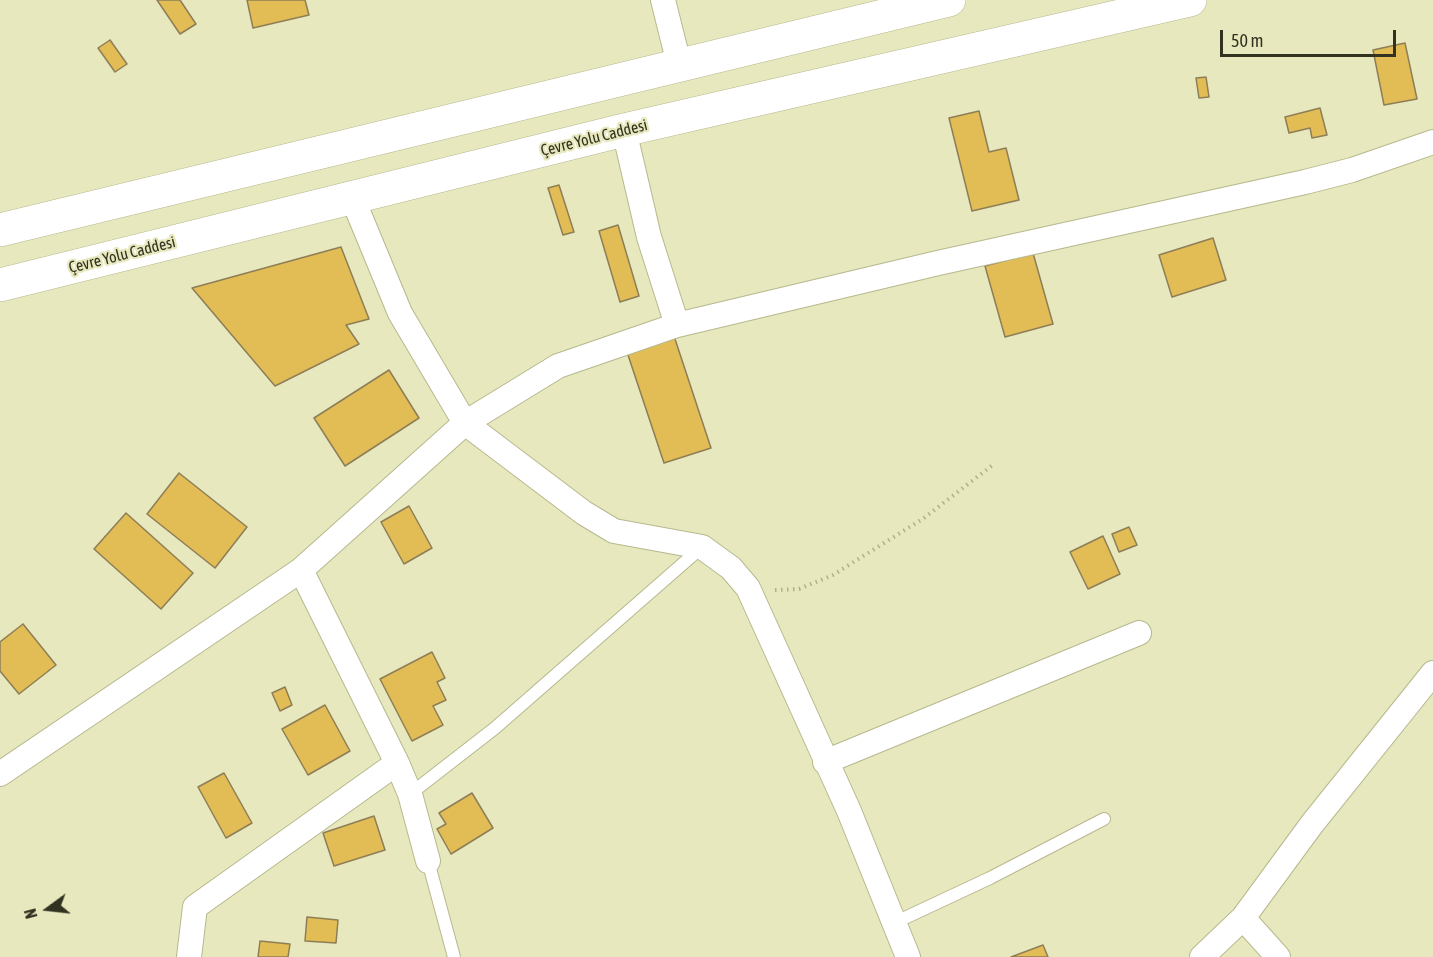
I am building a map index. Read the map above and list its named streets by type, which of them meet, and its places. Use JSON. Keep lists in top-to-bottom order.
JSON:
{
  "streets": {
    "highway": ["Çevre Yolu Caddesi"]
  },
  "scale_bar": "50 m",
  "north": "left"
}
